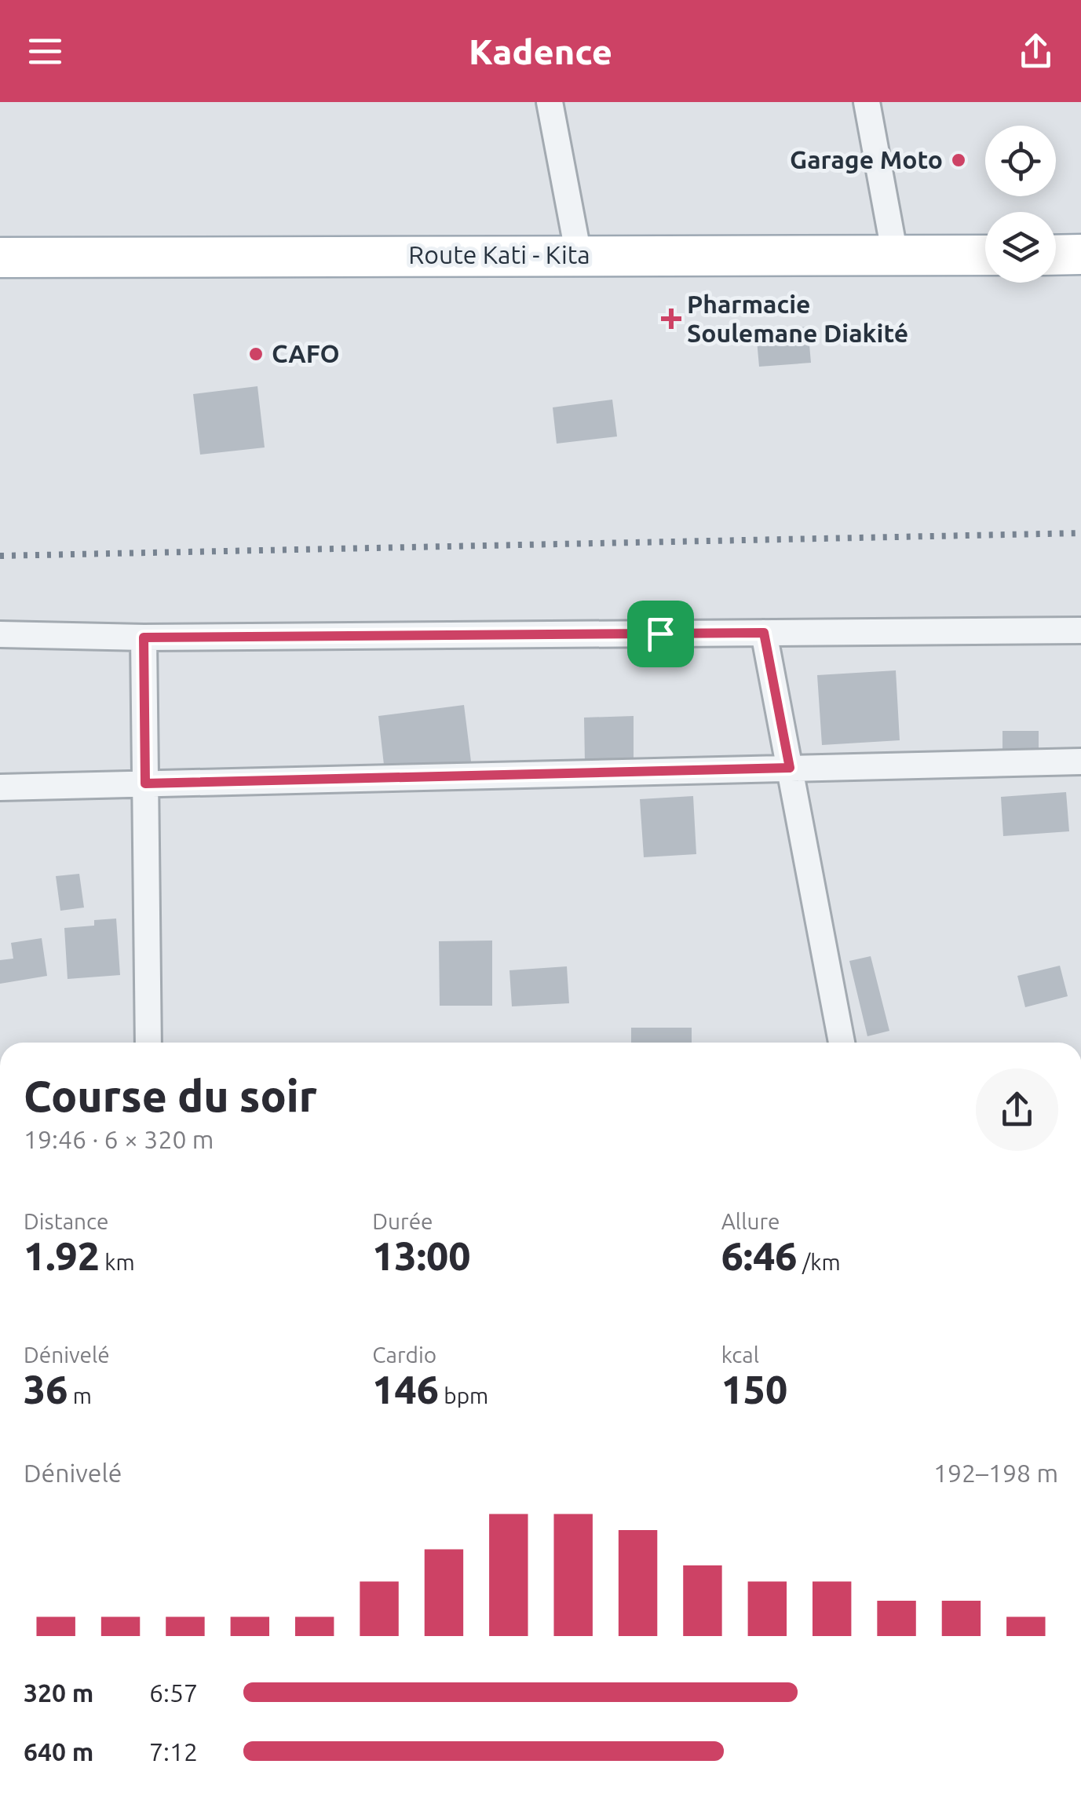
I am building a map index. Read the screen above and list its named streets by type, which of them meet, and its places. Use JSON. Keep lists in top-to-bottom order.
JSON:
{
  "streets": {
    "main road": ["Route Kati - Kita"]
  },
  "places": {
    "other": ["Garage Moto", "CAFO"],
    "health": ["Pharmacie Soulemane Diakité"]
  },
  "page": {
    "header": "Kadence",
    "heading": ["Course du soir", "19:46 · 6 × 320 m"],
    "stats": [
      ["Distance", "1.92 km"],
      ["Durée", "13:00"],
      ["Allure", "6:46 /km"],
      ["Dénivelé", "36 m"],
      ["Cardio", "146 bpm"],
      ["kcal", "150"]
    ],
    "chart": ["Dénivelé", "192–198 m"],
    "list": [
      {
        "name": "320 m",
        "note": "6:57"
      },
      {
        "name": "640 m",
        "note": "7:12"
      }
    ]
  }
}
